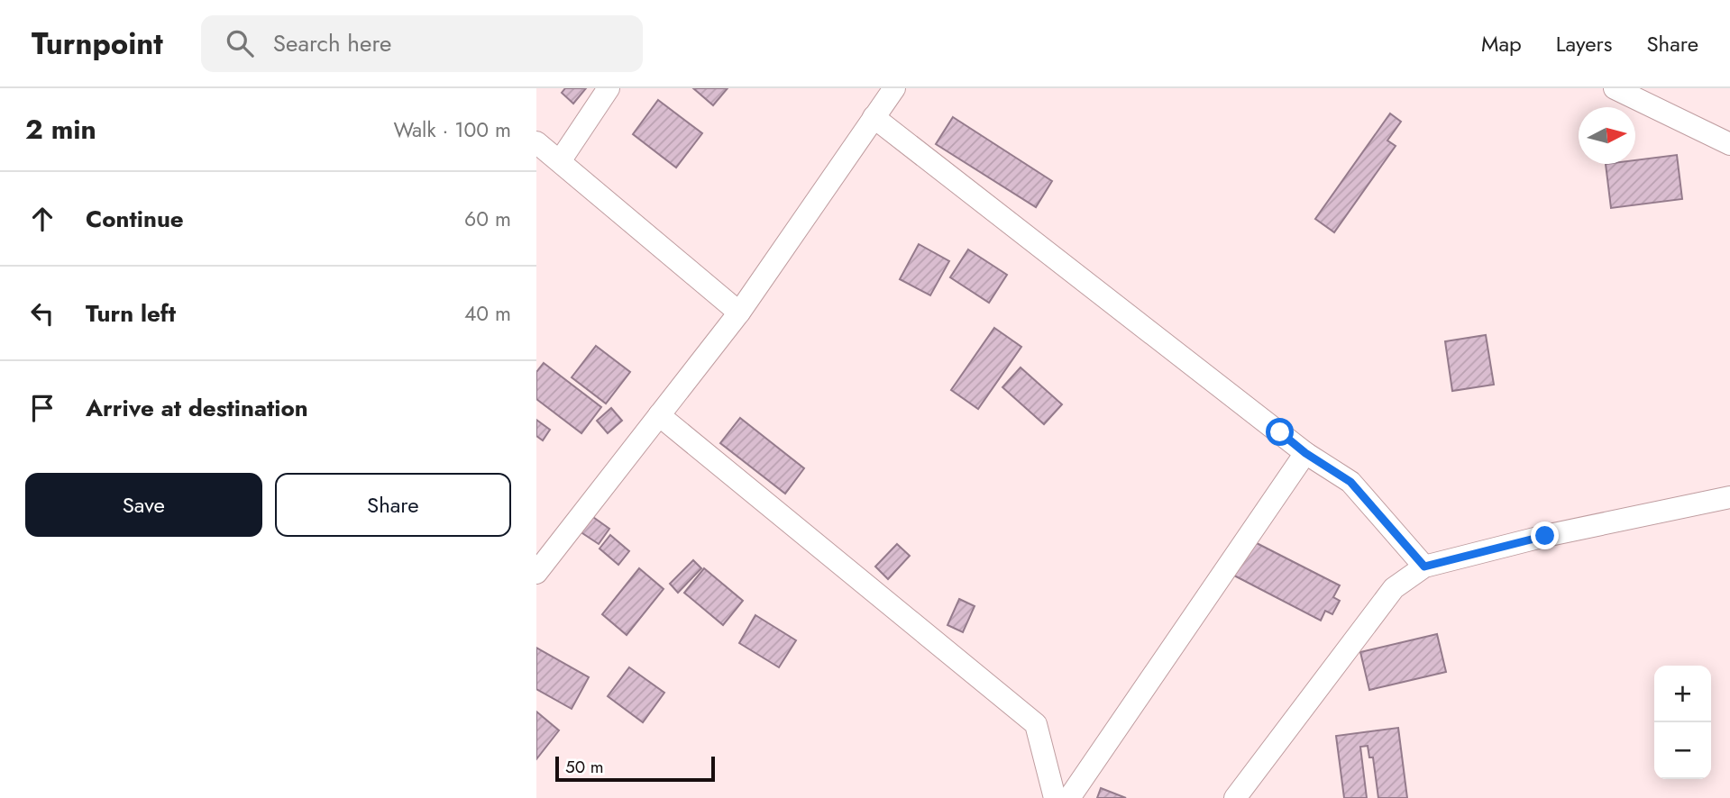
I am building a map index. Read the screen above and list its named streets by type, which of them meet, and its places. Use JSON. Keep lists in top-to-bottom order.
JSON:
{
  "scale_bar": "50 m",
  "north": "right",
  "page": {
    "header": "Turnpoint",
    "search": "Search here",
    "nav": ["Map", "Layers", "Share"],
    "heading": ["2 min", "Walk · 100 m"],
    "list": [
      ["Continue", "60 m"],
      ["Turn left", "40 m"],
      "Arrive at destination"
    ],
    "buttons": ["Save", "Share"],
    "map_buttons": ["+", "−"],
    "scale": "50 m"
  }
}
